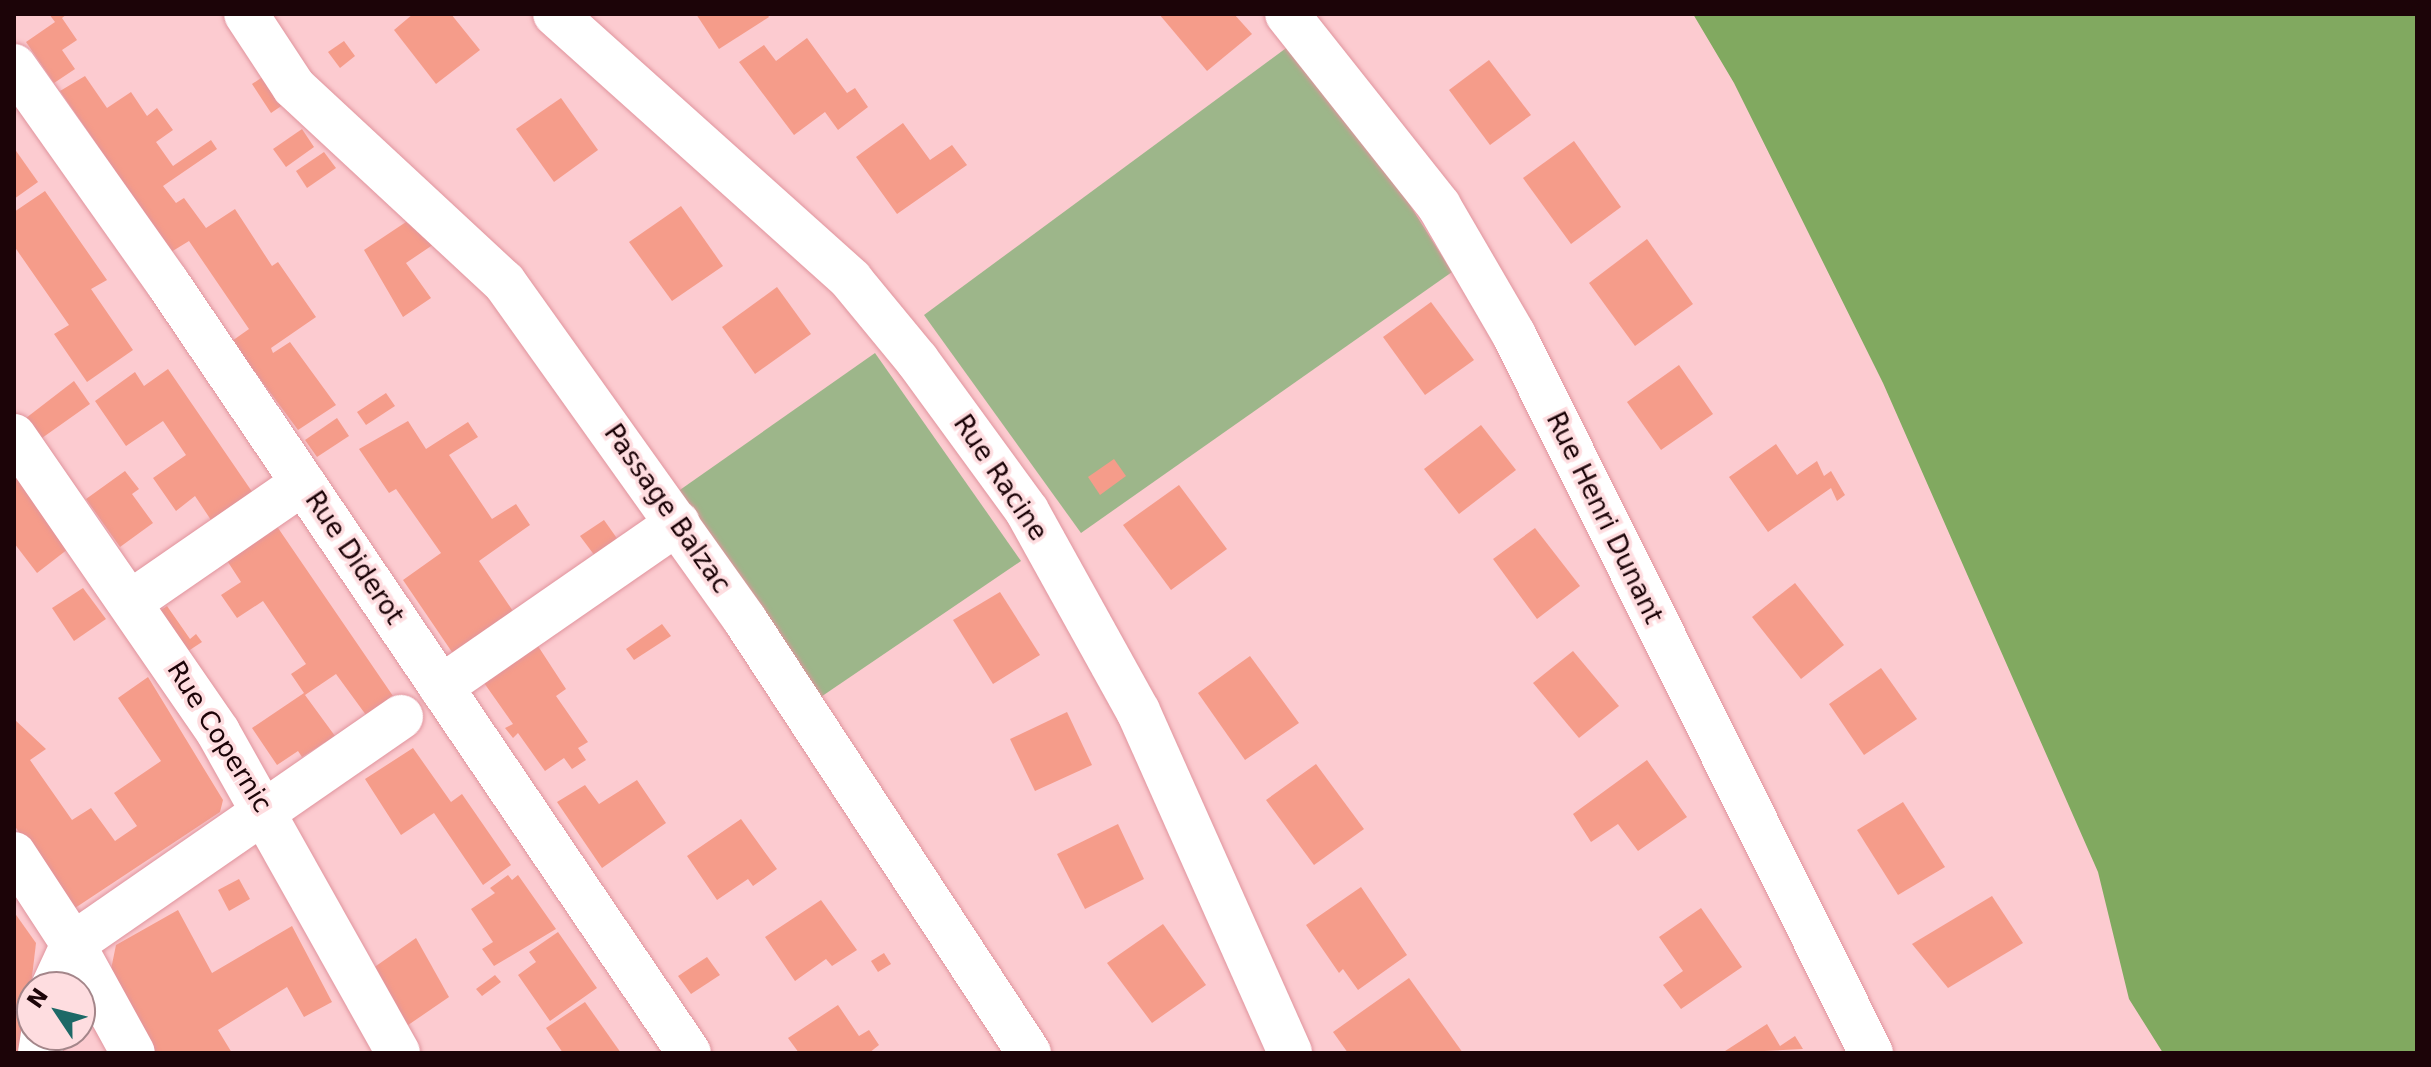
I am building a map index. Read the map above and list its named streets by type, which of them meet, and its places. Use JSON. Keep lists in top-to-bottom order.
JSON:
{
  "streets": {
    "street": [
      "Rue Racine",
      "Passage Balzac",
      "Rue Henri Dunant",
      "Rue Diderot",
      "Rue Copernic"
    ]
  },
  "north": "top left"
}
